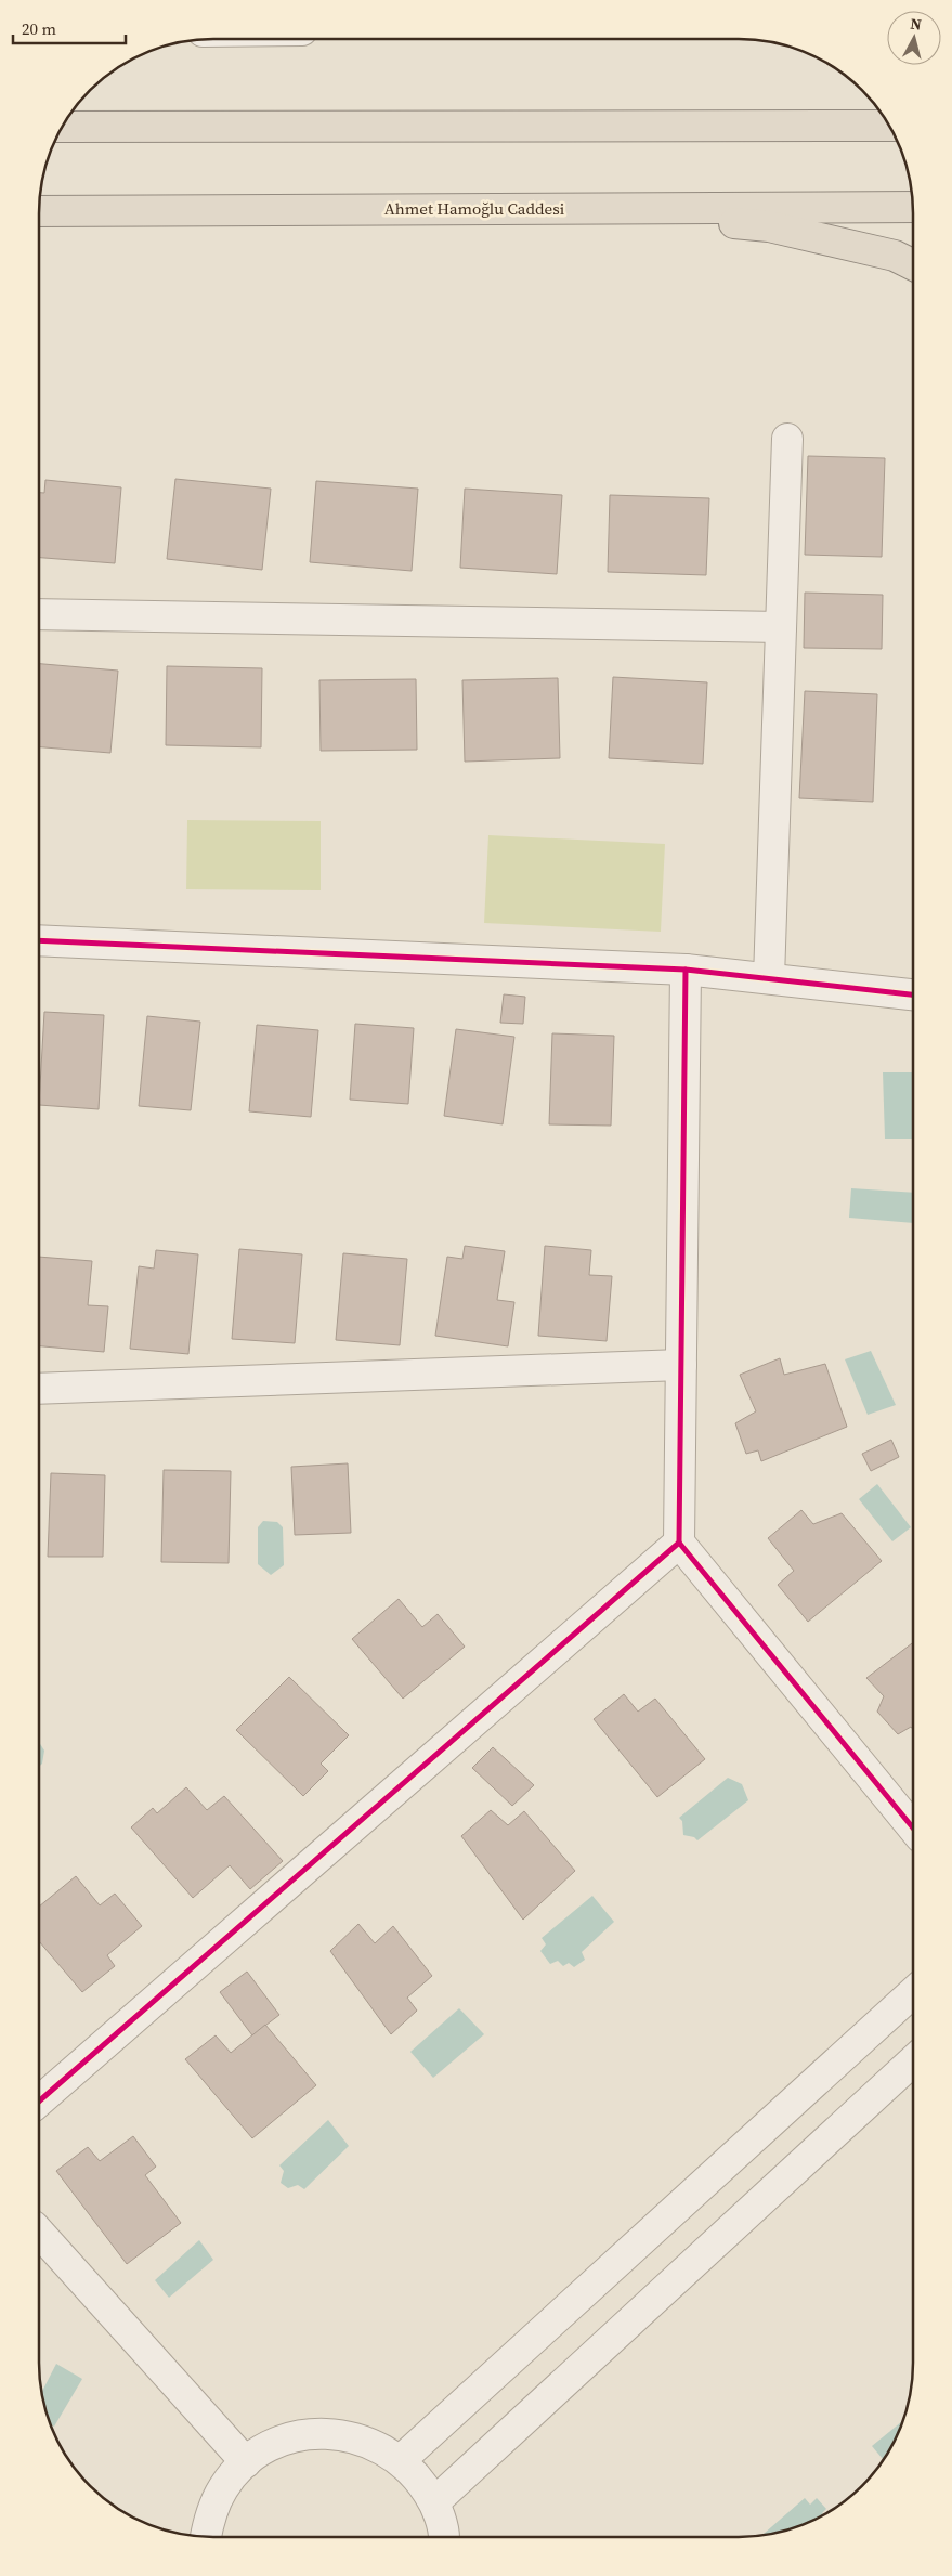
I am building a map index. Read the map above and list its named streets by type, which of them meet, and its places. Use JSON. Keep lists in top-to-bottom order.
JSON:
{
  "streets": {
    "highway": ["Ahmet Hamoğlu Caddesi"]
  },
  "scale_bar": "20 m",
  "north": "top"
}
